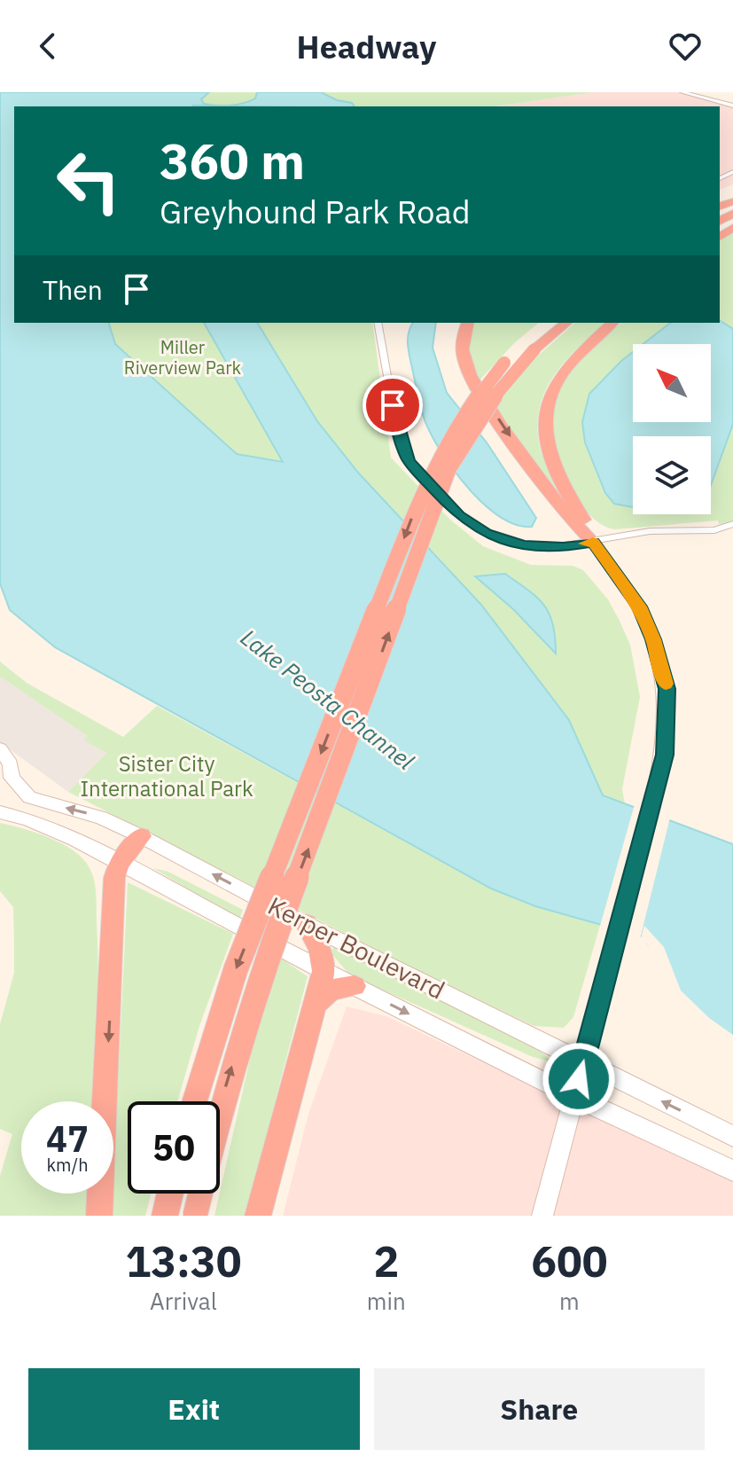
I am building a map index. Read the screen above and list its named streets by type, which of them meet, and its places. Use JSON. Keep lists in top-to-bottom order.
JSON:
{
  "streets": {
    "main road": ["Kerper Boulevard"]
  },
  "water": ["Lake Peosta Channel"],
  "parks": ["Miller Riverview Park", "Sister City International Park"],
  "north": "top left",
  "page": {
    "header": "Headway",
    "turn": ["360 m", "Greyhound Park Road"],
    "then": "Then",
    "speed": "47 km/h",
    "limit": "50",
    "eta": [
      "13:30",
      "Arrival",
      "2",
      "min",
      "600",
      "m"
    ],
    "buttons": ["Exit", "Share"]
  }
}
